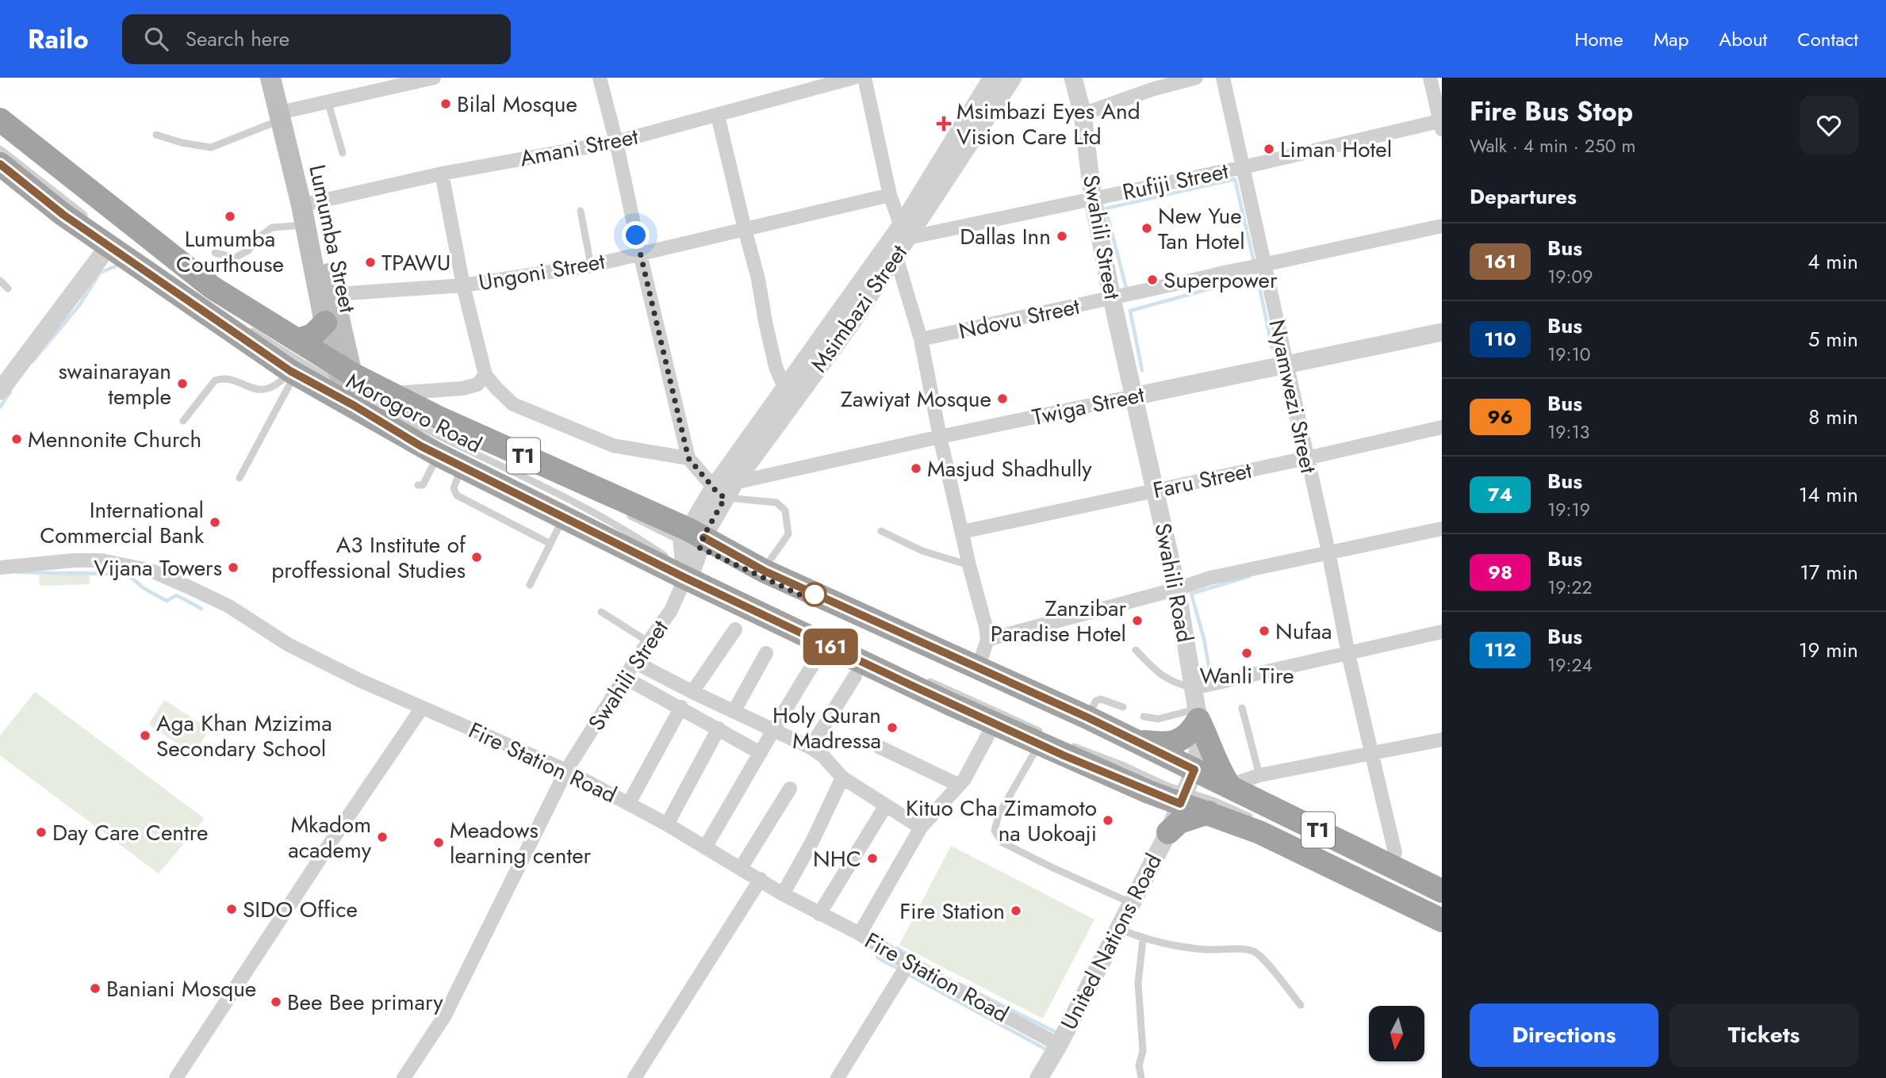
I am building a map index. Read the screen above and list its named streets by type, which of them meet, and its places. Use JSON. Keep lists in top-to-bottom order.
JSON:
{
  "streets": {
    "highway": ["Morogoro Road", "T1"],
    "main road": ["Lumumba Street"],
    "street": [
      "Amani Street",
      "Rufiji Street",
      "Swahili Street",
      "Ungoni Street",
      "Msimbazi Street",
      "Ndovu Street",
      "Nyamwezi Street",
      "Twiga Street",
      "Faru Street",
      "Swahili Road",
      "Fire Station Road",
      "United Nations Road"
    ]
  },
  "crossings": [
    ["Amani Street", "Lumumba Street"],
    ["Rufiji Street", "Swahili Street"],
    ["Rufiji Street", "Msimbazi Street"],
    ["Rufiji Street", "Nyamwezi Street"],
    ["Swahili Street", "Ndovu Street"],
    ["Swahili Street", "Twiga Street"],
    ["Swahili Street", "Morogoro Road"],
    ["Swahili Street", "Swahili Road"],
    ["Swahili Street", "Fire Station Road"],
    ["Lumumba Street", "Ungoni Street"],
    ["Lumumba Street", "Morogoro Road"],
    ["Msimbazi Street", "Twiga Street"],
    ["Msimbazi Street", "Morogoro Road"],
    ["Ndovu Street", "Nyamwezi Street"],
    ["Nyamwezi Street", "Twiga Street"],
    ["Nyamwezi Street", "Faru Street"],
    ["Twiga Street", "Swahili Road"],
    ["Morogoro Road", "Swahili Road"],
    ["Morogoro Road", "United Nations Road"],
    ["Faru Street", "Swahili Road"],
    ["Swahili Road", "United Nations Road"],
    ["Fire Station Road", "United Nations Road"]
  ],
  "places": {
    "other": [
      "Bilal Mosque",
      "Liman Hotel",
      "Lumumba Courthouse",
      "New Yue Tan Hotel",
      "Dallas Inn",
      "TPAWU",
      "Superpower",
      "swainarayan temple",
      "Zawiyat Mosque",
      "Mennonite Church",
      "Masjud Shadhully",
      "International Commercial Bank",
      "A3 Institute of proffessional Studies",
      "Vijana Towers",
      "Zanzibar Paradise Hotel",
      "Nufaa",
      "Wanli Tire",
      "Holy Quran Madressa",
      "Aga Khan Mzizima Secondary School",
      "Kituo Cha Zimamoto na Uokoaji",
      "Day Care Centre",
      "Mkadom academy",
      "Meadows learning center",
      "NHC",
      "SIDO Office",
      "Fire Station",
      "Baniani Mosque",
      "Bee Bee primary"
    ],
    "health": ["Msimbazi Eyes And Vision Care Ltd"]
  },
  "lines": ["bus line 161"],
  "north": "bottom",
  "page": {
    "header": "Railo",
    "search": "Search here",
    "nav": [
      "Home",
      "Map",
      "About",
      "Contact"
    ],
    "on_map": "161",
    "heading": [
      ["Fire Bus Stop", "Walk · 4 min · 250 m"],
      "Departures"
    ],
    "list": [
      {
        "mark": "161",
        "name": "Bus",
        "note": "19:09",
        "value": "4 min"
      },
      {
        "mark": "110",
        "name": "Bus",
        "note": "19:10",
        "value": "5 min"
      },
      {
        "mark": "96",
        "name": "Bus",
        "note": "19:13",
        "value": "8 min"
      },
      {
        "mark": "74",
        "name": "Bus",
        "note": "19:19",
        "value": "14 min"
      },
      {
        "mark": "98",
        "name": "Bus",
        "note": "19:22",
        "value": "17 min"
      },
      {
        "mark": "112",
        "name": "Bus",
        "note": "19:24",
        "value": "19 min"
      }
    ],
    "buttons": ["Directions", "Tickets"]
  }
}
